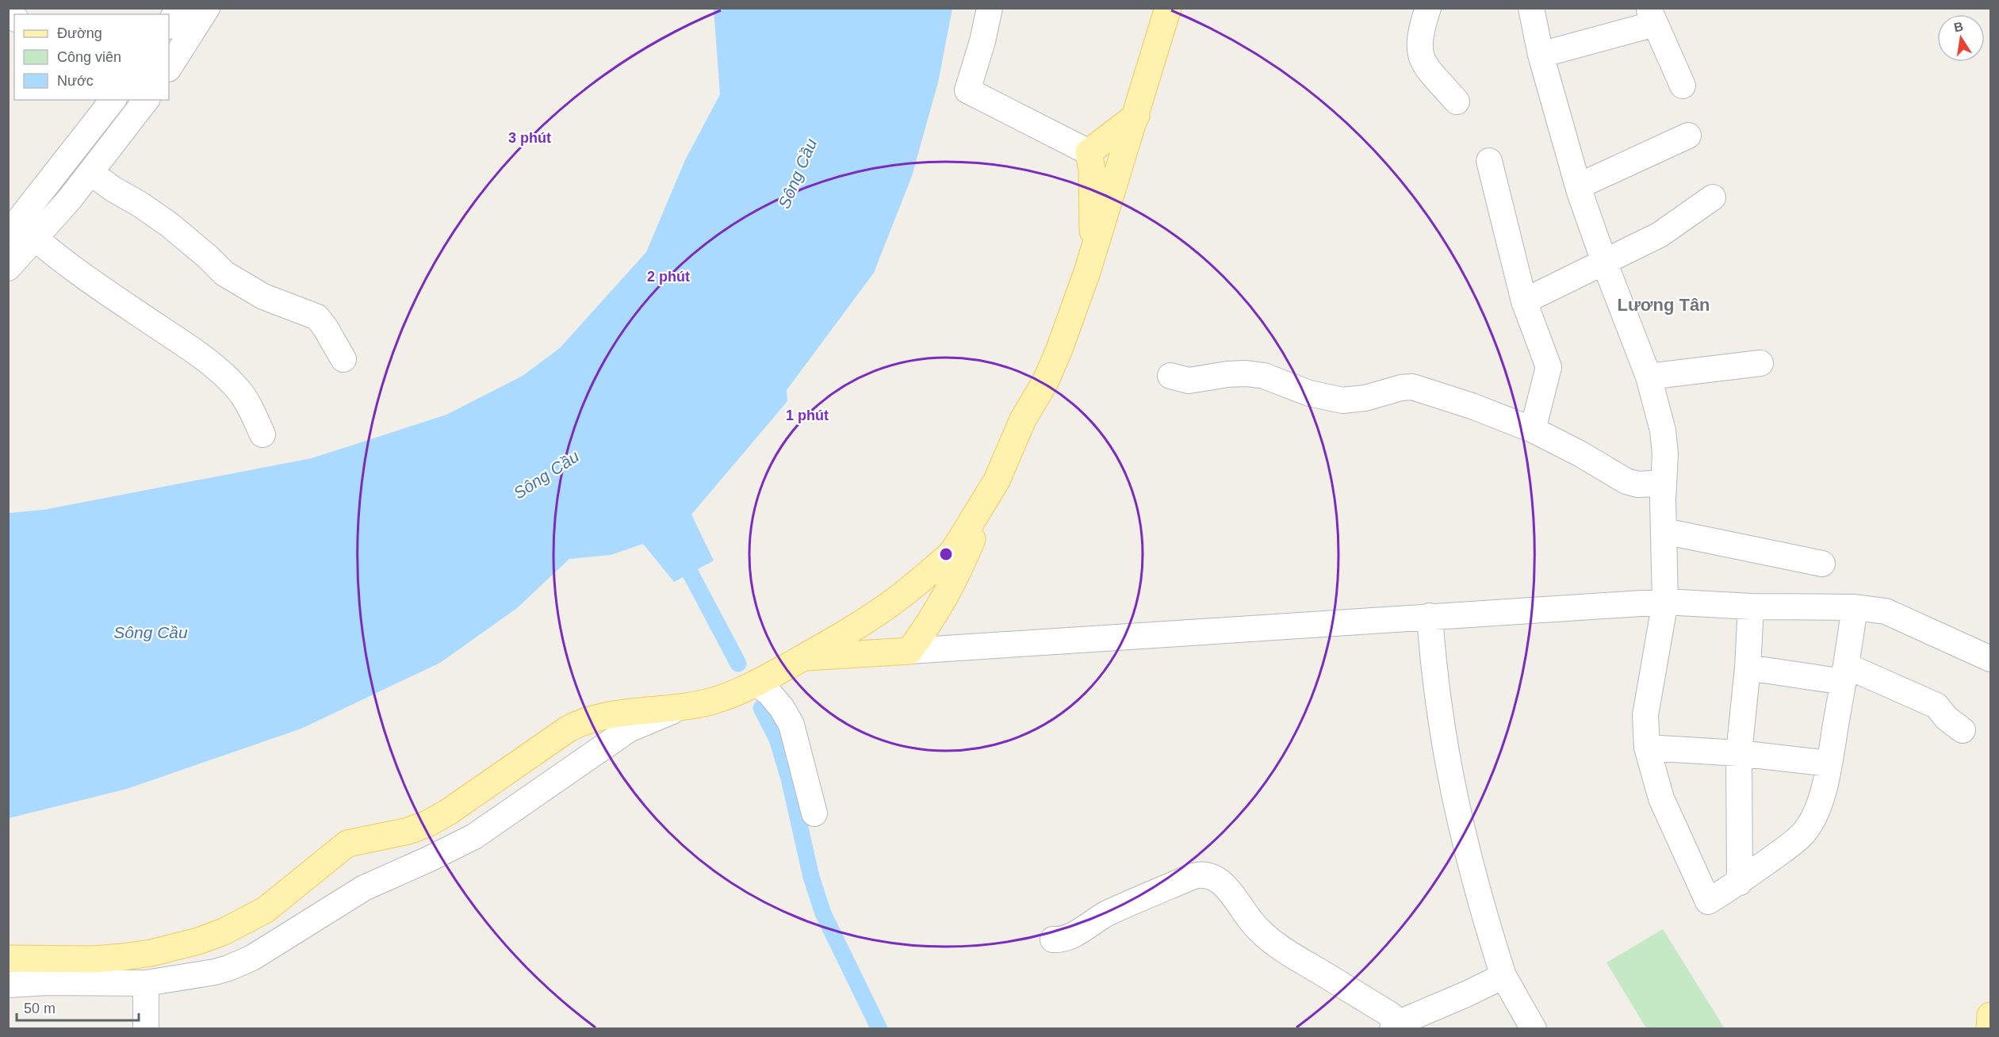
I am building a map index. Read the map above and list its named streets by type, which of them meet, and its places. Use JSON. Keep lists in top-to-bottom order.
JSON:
{
  "districts": ["Lương Tân"],
  "water": ["Sông Cầu"],
  "legend": ["Đường", "Công viên", "Nước"],
  "scale_bar": "50 m",
  "north": "top",
  "rings": ["3 phút", "2 phút", "1 phút"]
}
